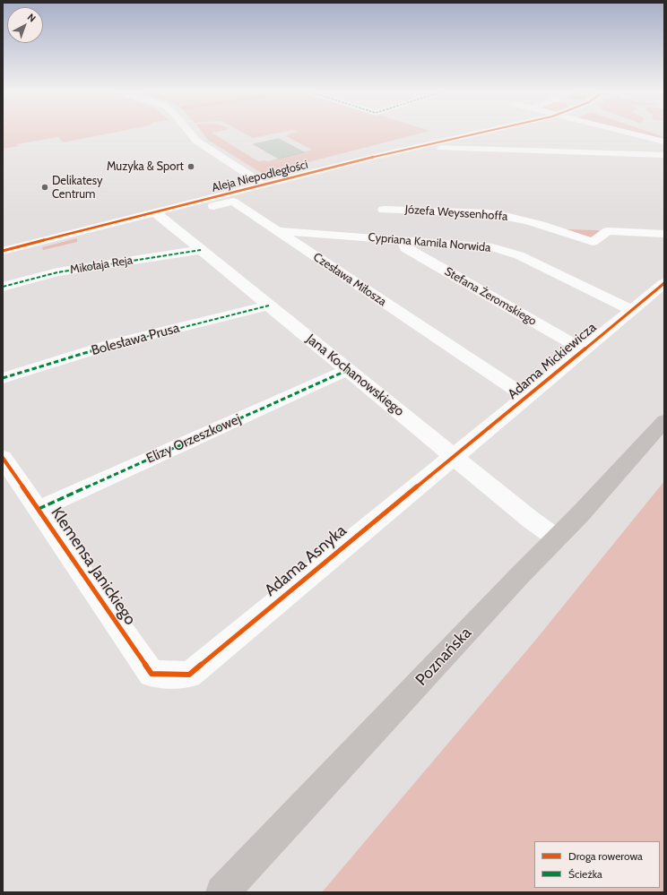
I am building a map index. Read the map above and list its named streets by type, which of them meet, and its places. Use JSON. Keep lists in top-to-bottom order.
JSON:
{
  "streets": {
    "main road": ["Poznańska"],
    "street": [
      "Aleja Niepodległości",
      "Józefa Weyssenhoffa",
      "Cypriana Kamila Norwida",
      "Mikołaja Reja",
      "Czesława Miłosza",
      "Stefana Żeromskiego",
      "Bolesława Prusa",
      "Adama Mickiewicza",
      "Jana Kochanowskiego",
      "Elizy Orzeszkowej",
      "Adama Asnyka",
      "Klemensa Janickiego"
    ]
  },
  "crossings": [
    ["Aleja Niepodległości", "Czesława Miłosza"],
    ["Aleja Niepodległości", "Jana Kochanowskiego"],
    ["Cypriana Kamila Norwida", "Czesława Miłosza"],
    ["Cypriana Kamila Norwida", "Stefana Żeromskiego"],
    ["Cypriana Kamila Norwida", "Adama Mickiewicza"],
    ["Mikołaja Reja", "Jana Kochanowskiego"],
    ["Czesława Miłosza", "Adama Mickiewicza"],
    ["Czesława Miłosza", "Jana Kochanowskiego"],
    ["Stefana Żeromskiego", "Adama Mickiewicza"],
    ["Bolesława Prusa", "Jana Kochanowskiego"],
    ["Adama Mickiewicza", "Jana Kochanowskiego"],
    ["Adama Mickiewicza", "Adama Asnyka"],
    ["Jana Kochanowskiego", "Elizy Orzeszkowej"],
    ["Jana Kochanowskiego", "Adama Asnyka"],
    ["Jana Kochanowskiego", "Poznańska"],
    ["Elizy Orzeszkowej", "Klemensa Janickiego"],
    ["Adama Asnyka", "Klemensa Janickiego"]
  ],
  "places": ["Muzyka & Sport", "Delikatesy Centrum"],
  "legend": ["Droga rowerowa", "Ścieżka"],
  "north": "top right"
}
